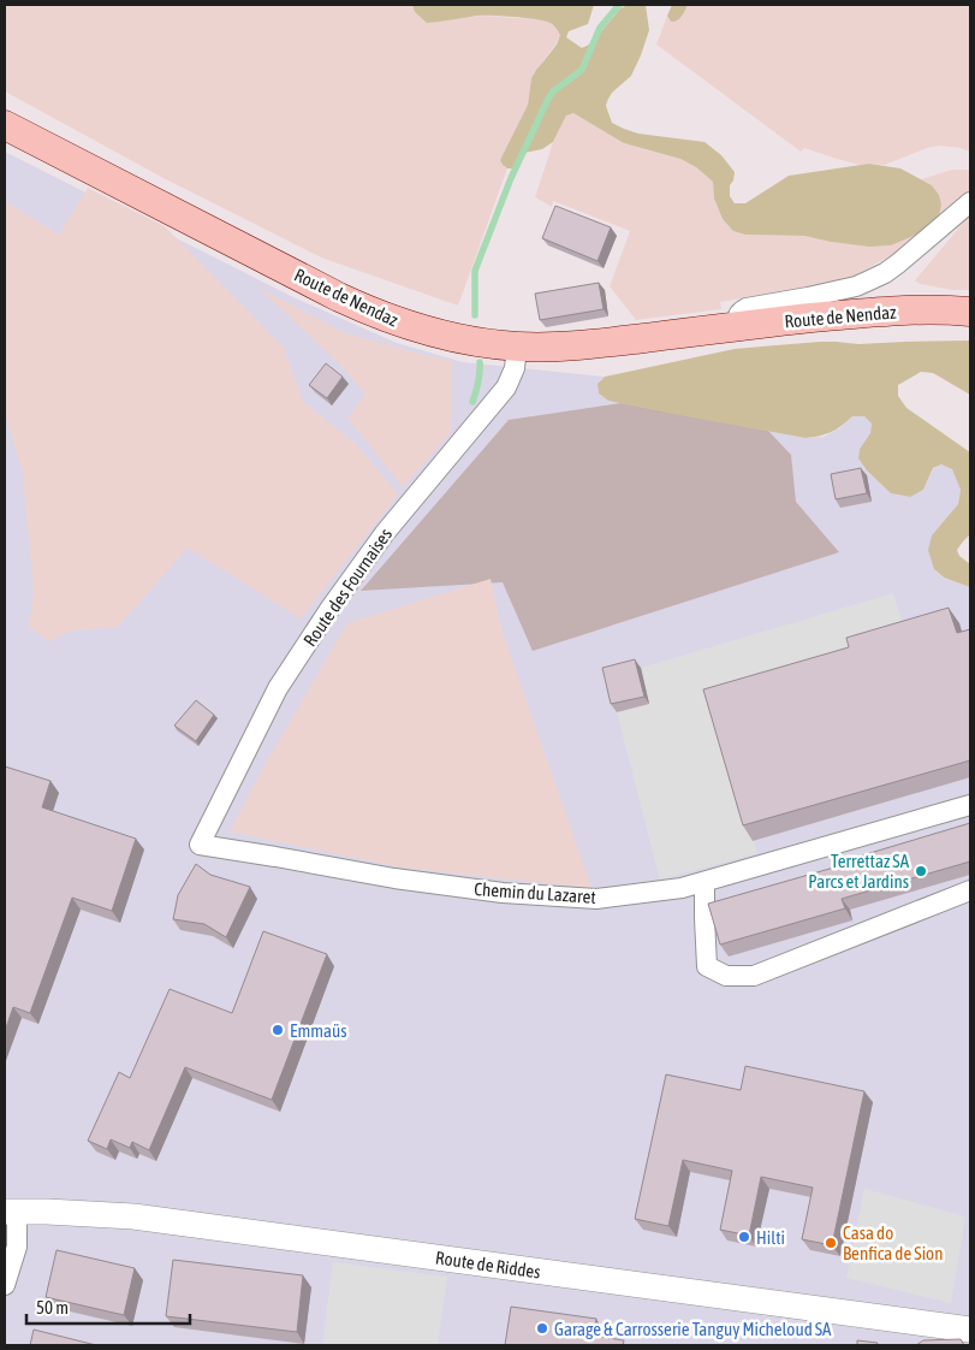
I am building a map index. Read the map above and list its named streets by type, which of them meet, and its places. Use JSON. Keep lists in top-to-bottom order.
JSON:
{
  "streets": {
    "main road": ["Route de Nendaz"],
    "street": ["Route des Fournaises", "Chemin du Lazaret", "Route de Riddes"]
  },
  "crossings": [
    ["Route de Nendaz", "Route des Fournaises"],
    ["Route des Fournaises", "Chemin du Lazaret"]
  ],
  "places": [
    "Terrettaz SA Parcs et Jardins",
    "Emmaüs",
    "Hilti",
    "Casa do Benfica de Sion",
    "Garage & Carrosserie Tanguy Micheloud SA"
  ],
  "scale_bar": "50 m"
}
